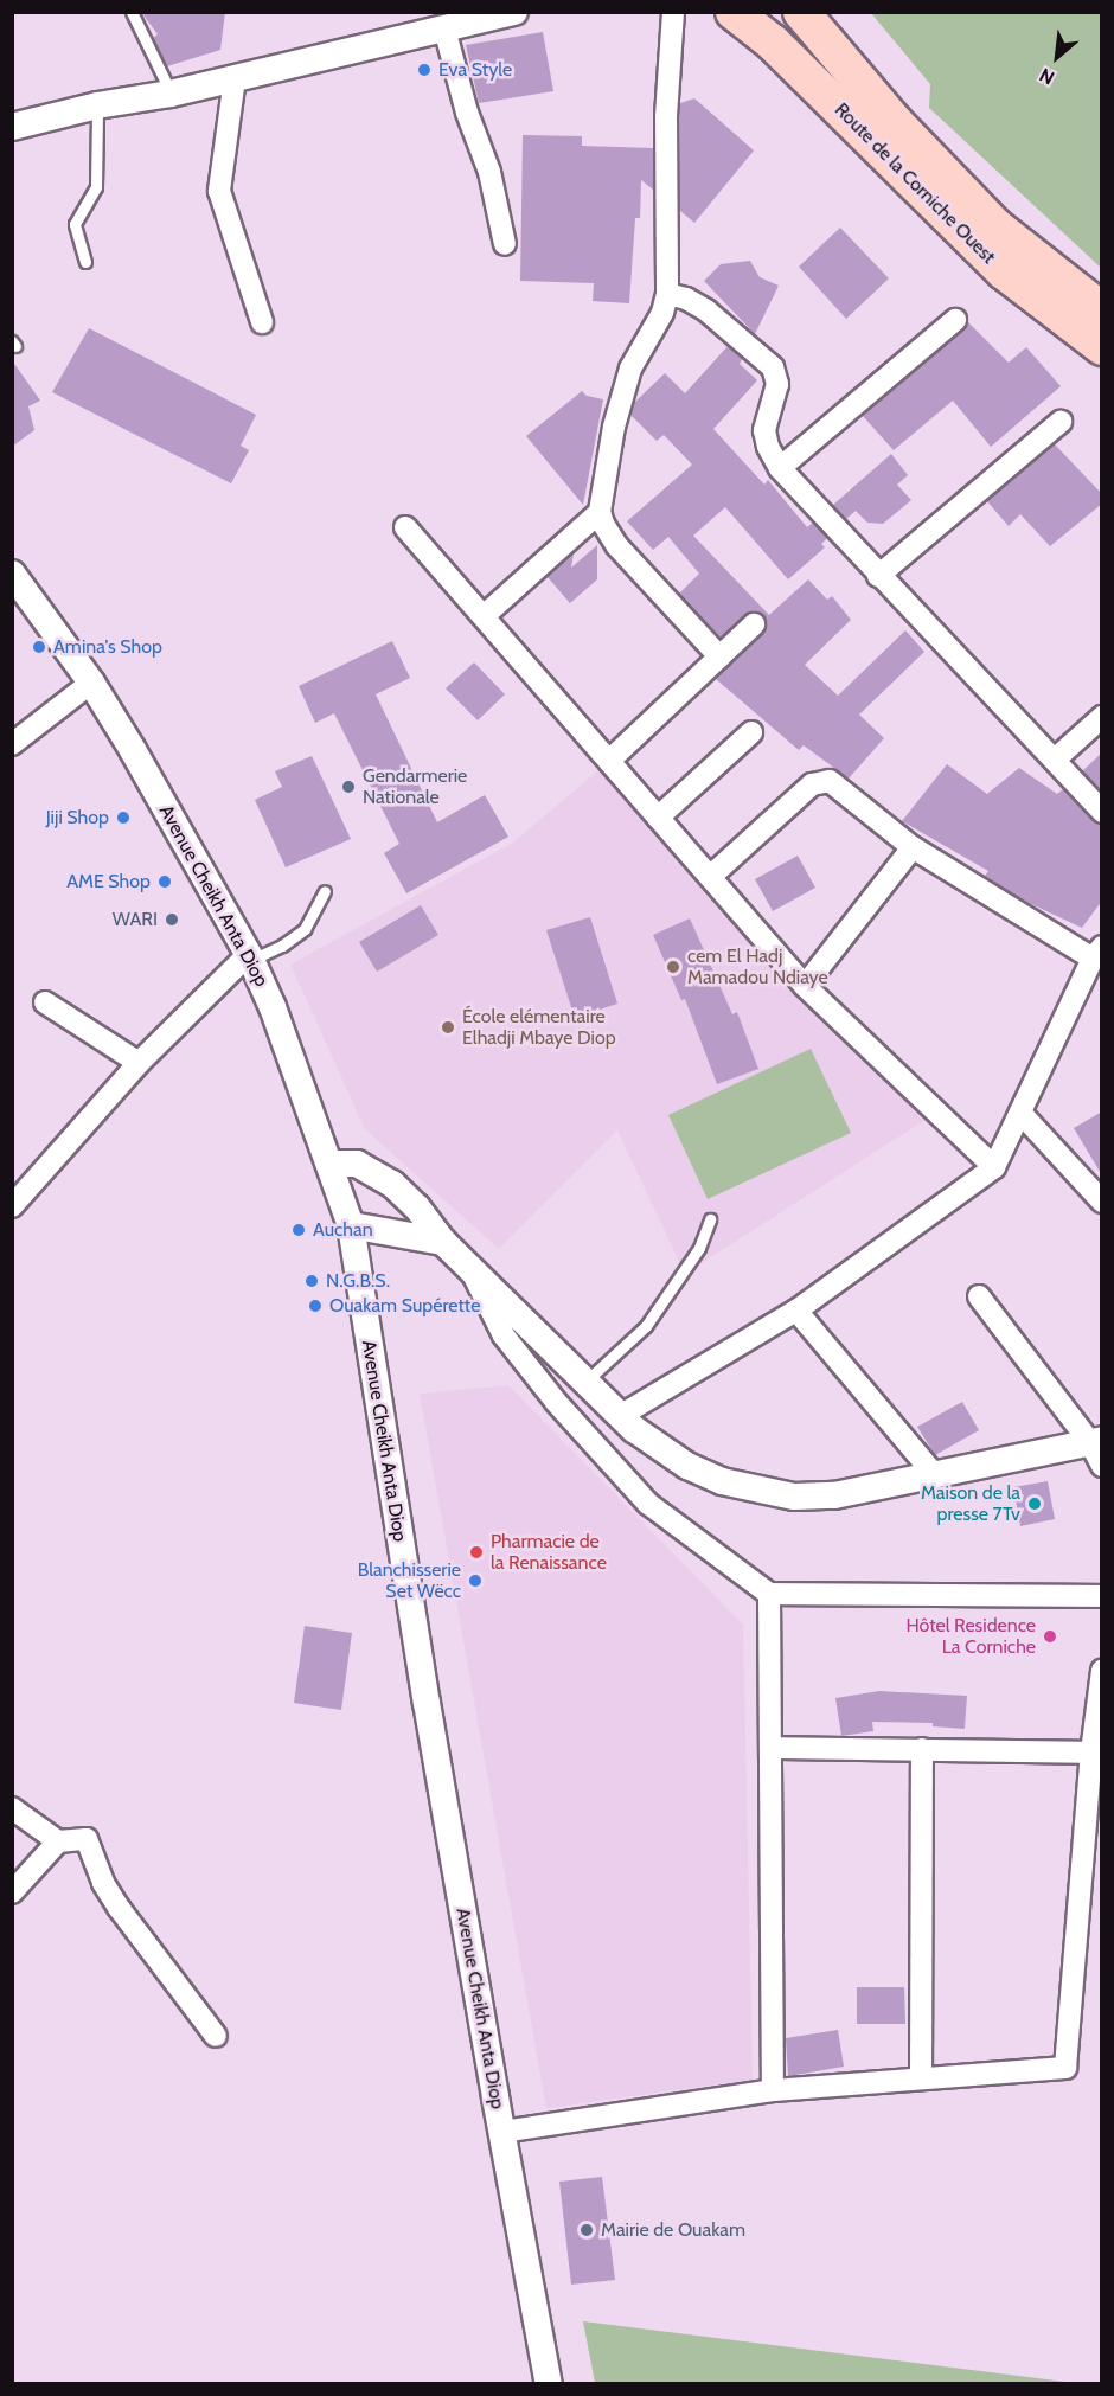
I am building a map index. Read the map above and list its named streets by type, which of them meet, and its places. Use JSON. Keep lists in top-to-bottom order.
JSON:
{
  "streets": {
    "highway": ["Route de la Corniche Ouest"],
    "street": ["Avenue Cheikh Anta Diop"]
  },
  "places": [
    "Eva Style",
    "Amina's Shop",
    "Gendarmerie Nationale",
    "Jiji Shop",
    "AME Shop",
    "WARI",
    "cem El Hadj Mamadou Ndiaye",
    "École elémentaire Elhadji Mbaye Diop",
    "Auchan",
    "N.G.B.S.",
    "Ouakam Supérette",
    "Maison de la presse 7Tv",
    "Pharmacie de la Renaissance",
    "Blanchisserie Set Wëcc",
    "Hôtel Residence La Corniche",
    "Mairie de Ouakam"
  ],
  "north": "bottom left"
}
